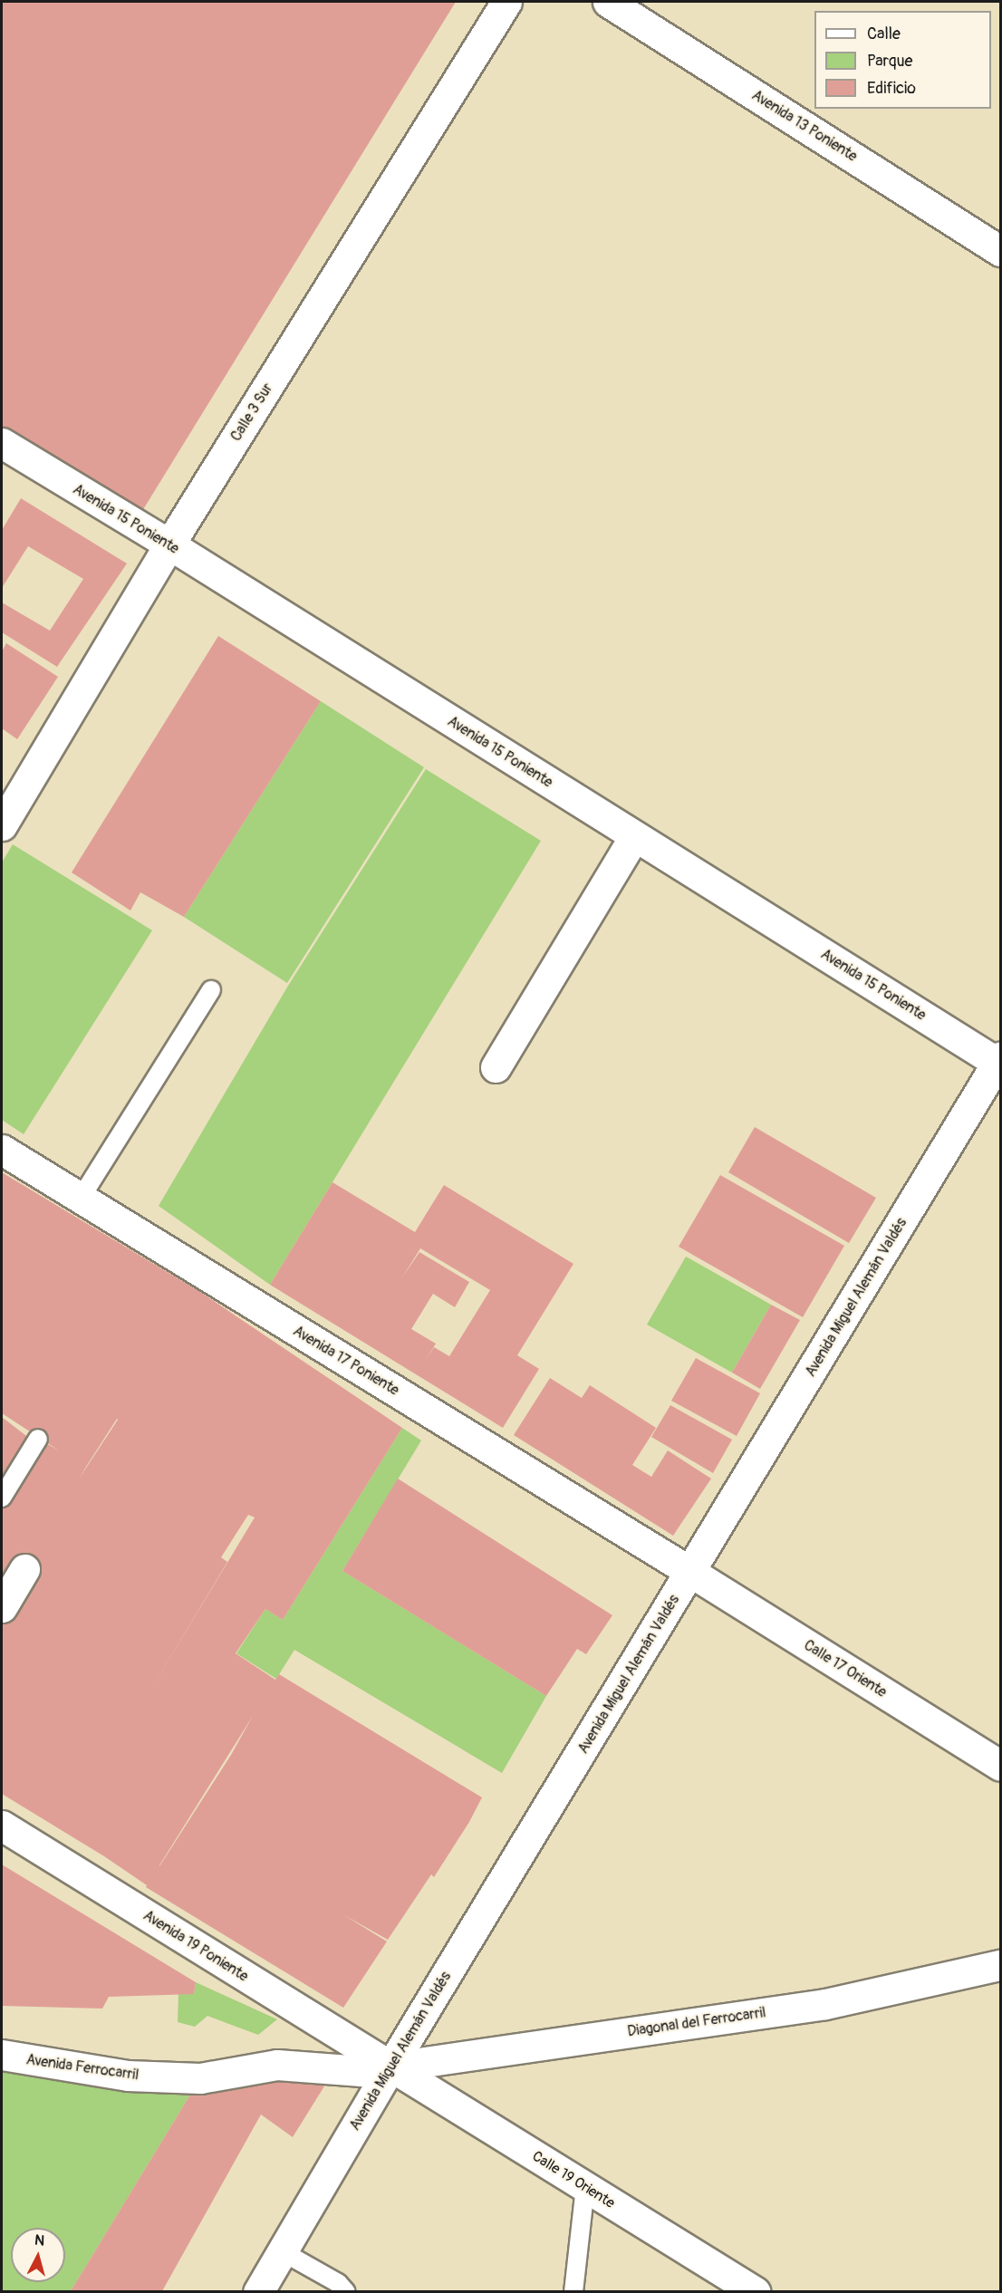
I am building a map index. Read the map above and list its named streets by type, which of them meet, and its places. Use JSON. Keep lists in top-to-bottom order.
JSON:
{
  "streets": {
    "street": [
      "Avenida 13 Poniente",
      "Calle 3 Sur",
      "Avenida 15 Poniente",
      "Avenida Miguel Alemán Valdés",
      "Avenida 17 Poniente",
      "Calle 17 Oriente",
      "Avenida 19 Poniente",
      "Diagonal del Ferrocarril",
      "Avenida Ferrocarril",
      "Calle 19 Oriente"
    ]
  },
  "crossings": [
    ["Calle 3 Sur", "Avenida 15 Poniente"],
    ["Avenida 15 Poniente", "Avenida Miguel Alemán Valdés"],
    ["Avenida Miguel Alemán Valdés", "Avenida 17 Poniente"],
    ["Avenida Miguel Alemán Valdés", "Calle 17 Oriente"],
    ["Avenida Miguel Alemán Valdés", "Avenida 19 Poniente"],
    ["Avenida Miguel Alemán Valdés", "Diagonal del Ferrocarril"],
    ["Avenida Miguel Alemán Valdés", "Avenida Ferrocarril"],
    ["Avenida Miguel Alemán Valdés", "Calle 19 Oriente"],
    ["Avenida 17 Poniente", "Calle 17 Oriente"],
    ["Avenida 19 Poniente", "Diagonal del Ferrocarril"],
    ["Avenida 19 Poniente", "Avenida Ferrocarril"],
    ["Avenida 19 Poniente", "Calle 19 Oriente"],
    ["Diagonal del Ferrocarril", "Avenida Ferrocarril"],
    ["Diagonal del Ferrocarril", "Calle 19 Oriente"],
    ["Avenida Ferrocarril", "Calle 19 Oriente"]
  ],
  "legend": ["Calle", "Parque", "Edificio"],
  "north": "top"
}
